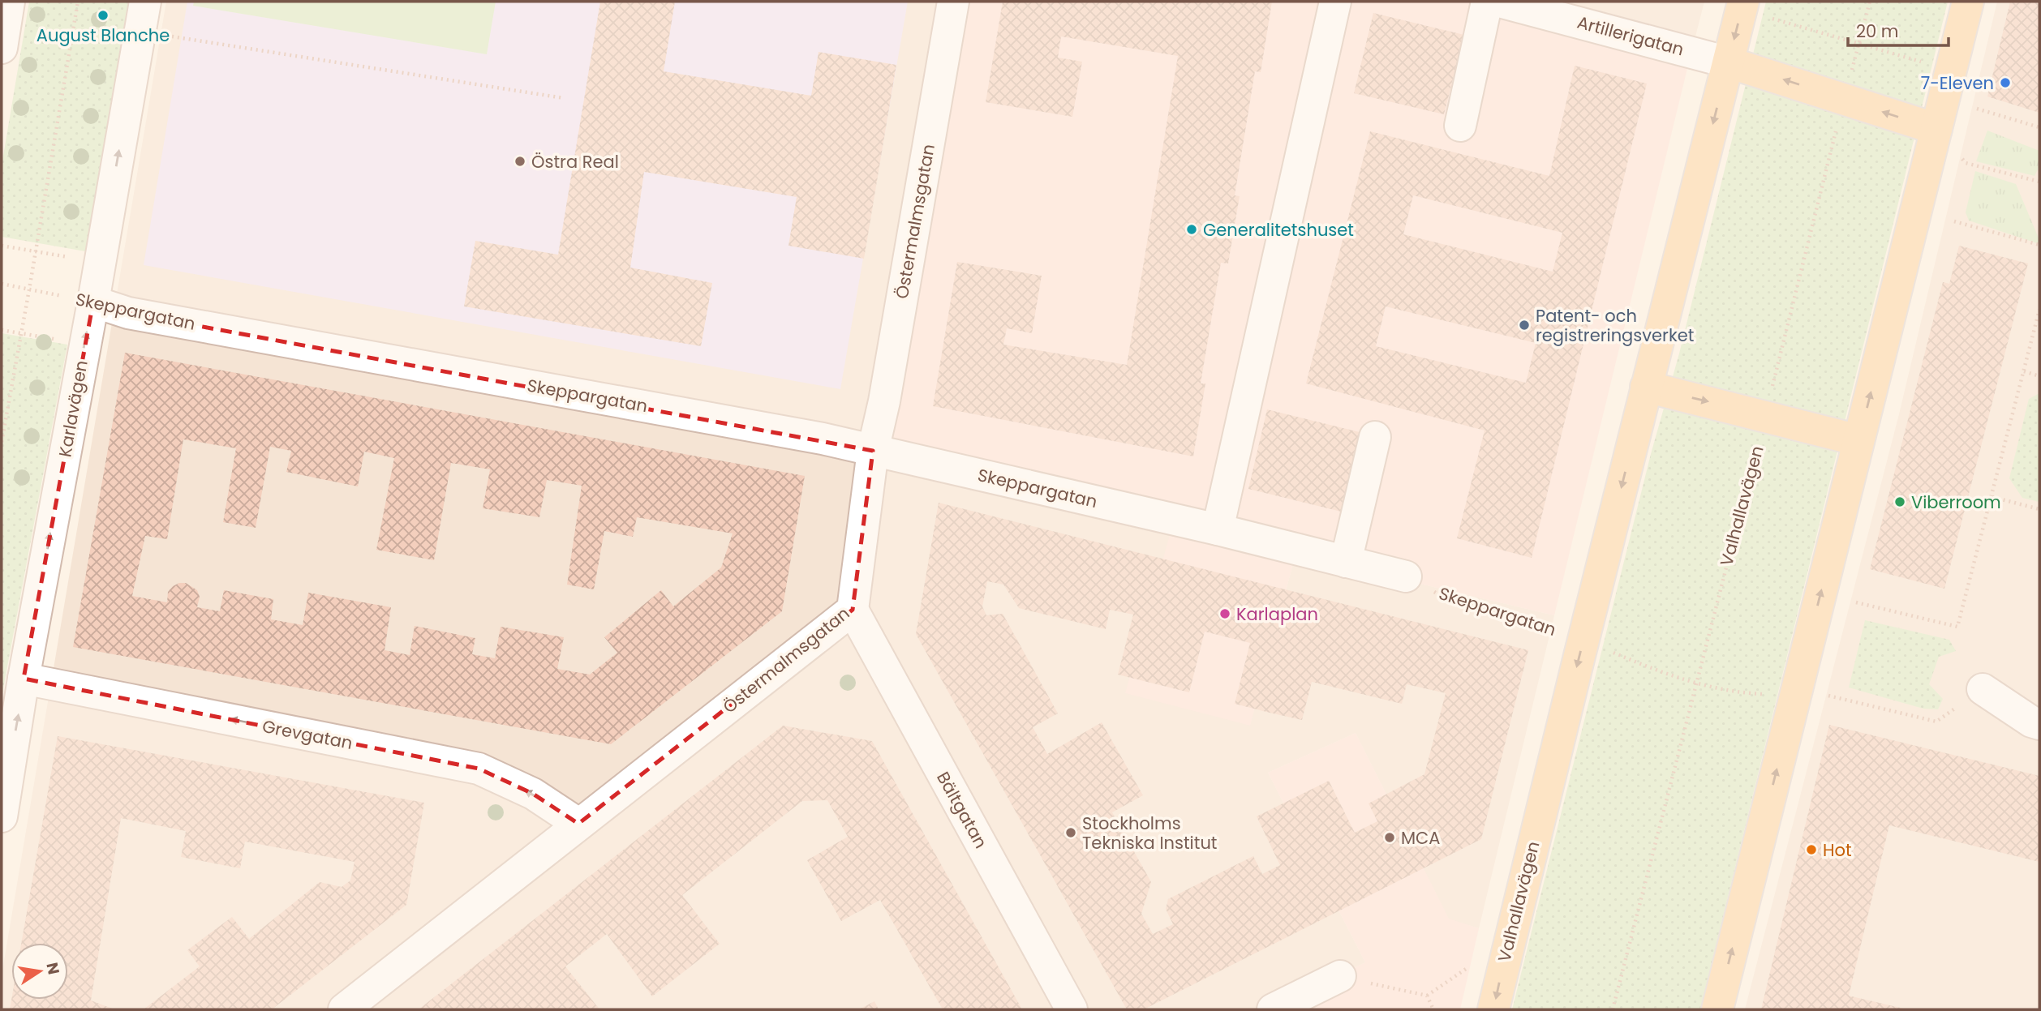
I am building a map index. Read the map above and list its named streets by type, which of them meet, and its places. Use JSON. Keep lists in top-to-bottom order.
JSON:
{
  "streets": {
    "main road": ["Valhallavägen"],
    "street": [
      "Artillerigatan",
      "Östermalmsgatan",
      "Skeppargatan",
      "Karlavägen",
      "Grevgatan",
      "Bältgatan"
    ]
  },
  "crossings": [
    ["Artillerigatan", "Valhallavägen"],
    ["Östermalmsgatan", "Skeppargatan"],
    ["Östermalmsgatan", "Grevgatan"],
    ["Östermalmsgatan", "Bältgatan"],
    ["Skeppargatan", "Karlavägen"],
    ["Skeppargatan", "Valhallavägen"],
    ["Karlavägen", "Grevgatan"]
  ],
  "one_way": ["Karlavägen", "Grevgatan"],
  "places": [
    "August Blanche",
    "7-Eleven",
    "Östra Real",
    "Generalitetshuset",
    "Patent- och registreringsverket",
    "Viberroom",
    "Karlaplan",
    "Stockholms Tekniska Institut",
    "MCA",
    "Hot"
  ],
  "scale_bar": "20 m",
  "north": "right"
}
